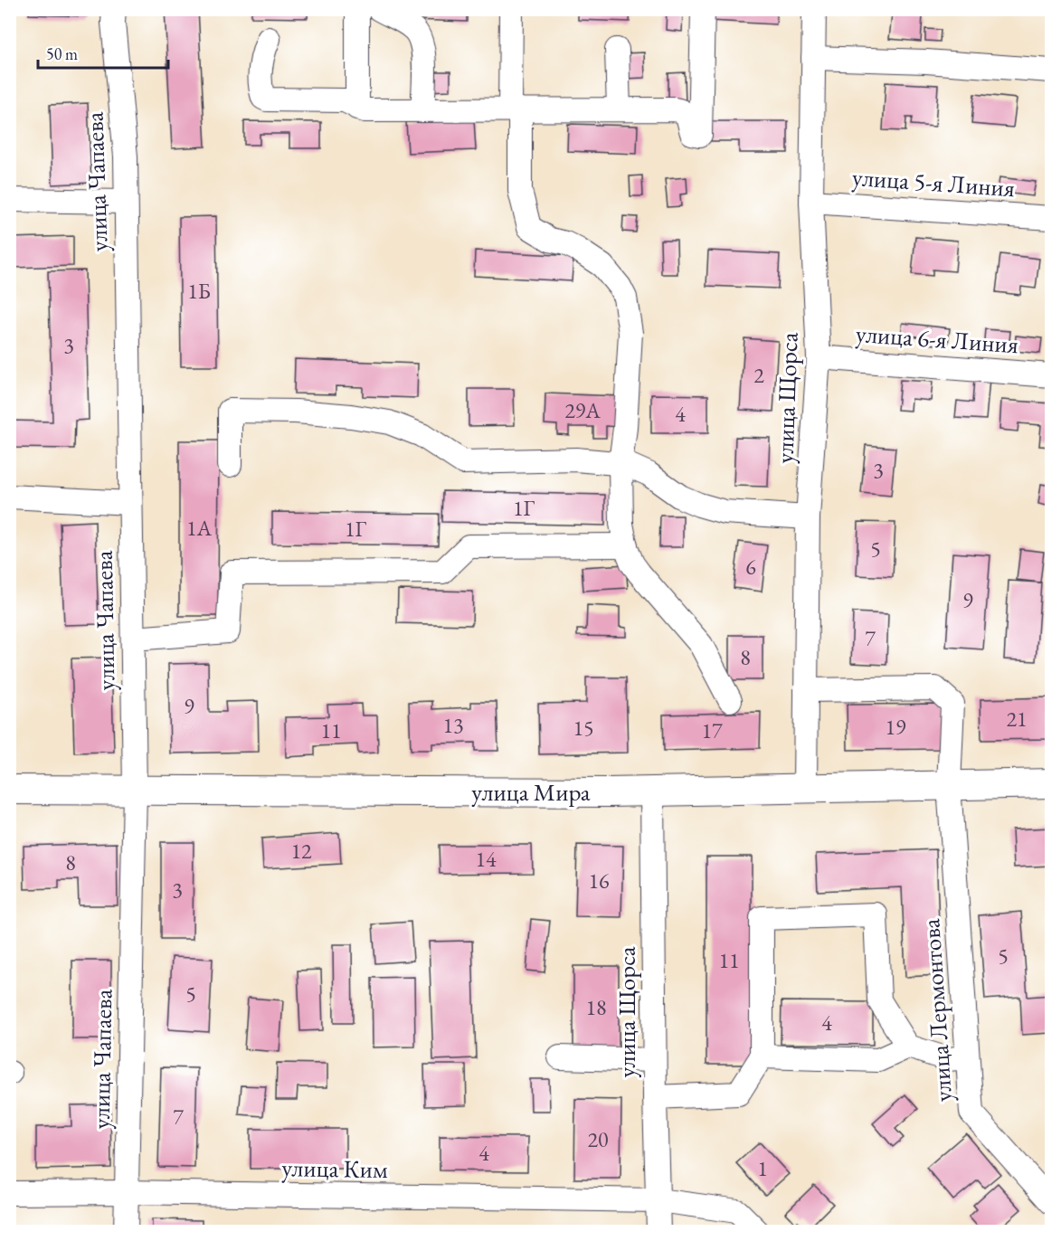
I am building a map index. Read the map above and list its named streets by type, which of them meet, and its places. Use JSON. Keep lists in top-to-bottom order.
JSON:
{
  "streets": {
    "main road": ["улица Мира"],
    "street": [
      "улица Чапаева",
      "улица 5-я Линия",
      "улица 6-я Линия",
      "улица Щорса",
      "улица Лермонтова",
      "улица Ким"
    ]
  },
  "crossings": [
    ["улица Чапаева", "улица Мира"],
    ["улица Чапаева", "улица Ким"],
    ["улица 5-я Линия", "улица Щорса"],
    ["улица 6-я Линия", "улица Щорса"],
    ["улица Щорса", "улица Мира"],
    ["улица Щорса", "улица Лермонтова"],
    ["улица Щорса", "улица Ким"],
    ["улица Мира", "улица Лермонтова"]
  ],
  "house_numbers": [
    "1Б",
    "3",
    "2",
    "29А",
    "4",
    "3",
    "1Г",
    "1А",
    "1Г",
    "5",
    "6",
    "9",
    "7",
    "8",
    "9",
    "21",
    "13",
    "19",
    "15",
    "11",
    "17",
    "12",
    "14",
    "8",
    "16",
    "3",
    "5",
    "11",
    "5",
    "18",
    "4",
    "7",
    "20",
    "4",
    "1"
  ],
  "scale_bar": "50 m"
}
